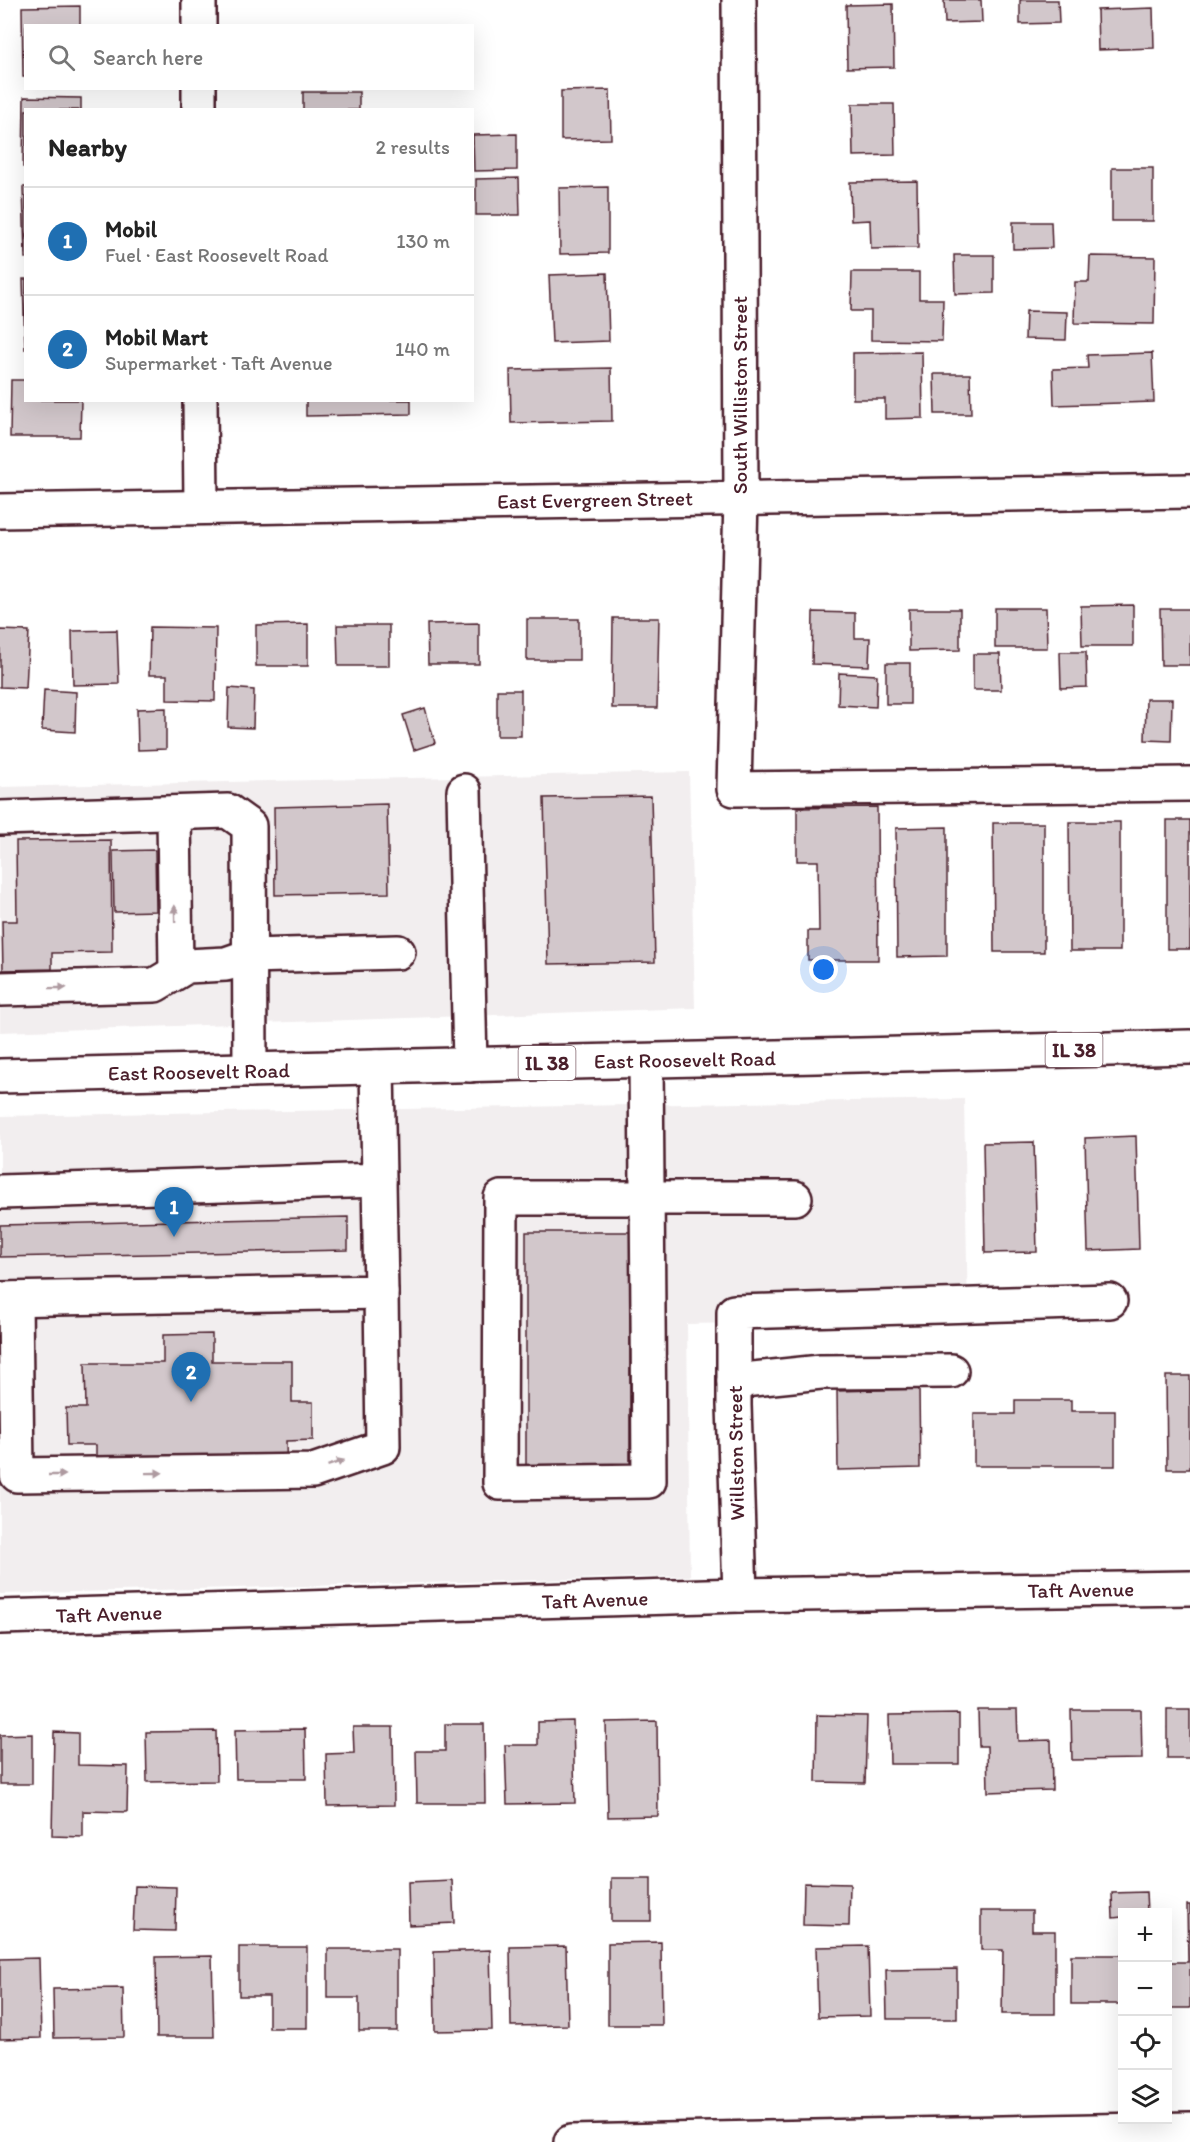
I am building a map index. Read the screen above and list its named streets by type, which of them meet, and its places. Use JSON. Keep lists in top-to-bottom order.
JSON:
{
  "streets": {
    "street": [
      "South Williston Street",
      "East Evergreen Street",
      "IL 38",
      "East Roosevelt Road",
      "Willston Street",
      "Taft Avenue"
    ]
  },
  "crossings": [
    ["South Williston Street", "East Evergreen Street"],
    ["Willston Street", "Taft Avenue"]
  ],
  "page": {
    "search": "Search here",
    "heading": ["Nearby", "2 results"],
    "list": [
      {
        "mark": "1",
        "name": "Mobil",
        "note": "Fuel · East Roosevelt Road",
        "value": "130 m"
      },
      {
        "mark": "2",
        "name": "Mobil Mart",
        "note": "Supermarket · Taft Avenue",
        "value": "140 m"
      }
    ],
    "pins": ["1", "2"],
    "map_buttons": ["+", "−"]
  }
}
